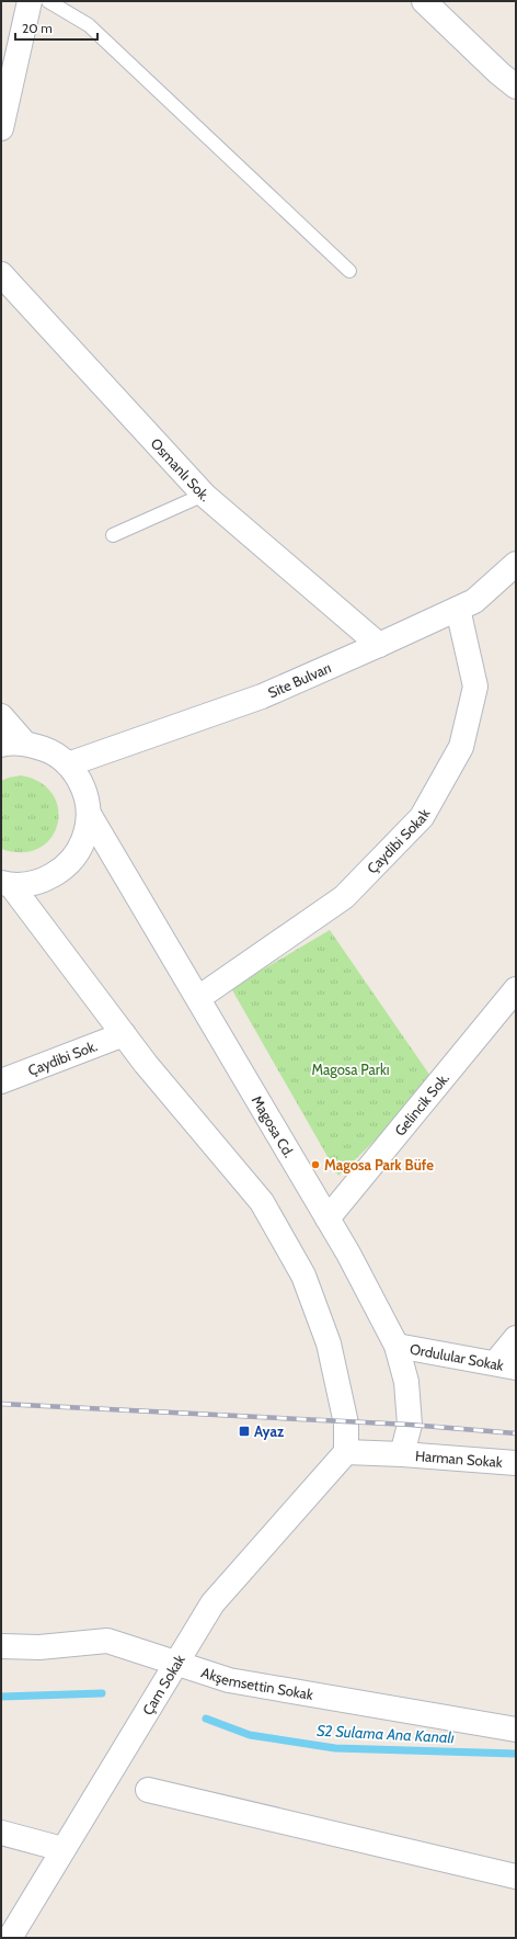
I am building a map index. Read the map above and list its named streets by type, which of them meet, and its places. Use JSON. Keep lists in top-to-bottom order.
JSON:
{
  "streets": {
    "street": [
      "Osmanlı Sok.",
      "Site Bulvarı",
      "Çaydibi Sokak",
      "Çaydibi Sok.",
      "Gelincik Sok.",
      "Magosa Cd.",
      "Ordulular Sokak",
      "Harman Sokak",
      "Akşemsettin Sokak",
      "Çam Sokak"
    ]
  },
  "crossings": [
    ["Osmanlı Sok.", "Site Bulvarı"],
    ["Site Bulvarı", "Çaydibi Sokak"],
    ["Çaydibi Sokak", "Magosa Cd."],
    ["Gelincik Sok.", "Magosa Cd."],
    ["Magosa Cd.", "Ordulular Sokak"],
    ["Magosa Cd.", "Harman Sokak"],
    ["Harman Sokak", "Çam Sokak"],
    ["Akşemsettin Sokak", "Çam Sokak"]
  ],
  "water": ["S2 Sulama Ana Kanalı"],
  "parks": ["Magosa Parkı"],
  "places": {
    "other": ["Magosa Park Büfe"],
    "transit": ["Ayaz"]
  },
  "scale_bar": "20 m"
}
